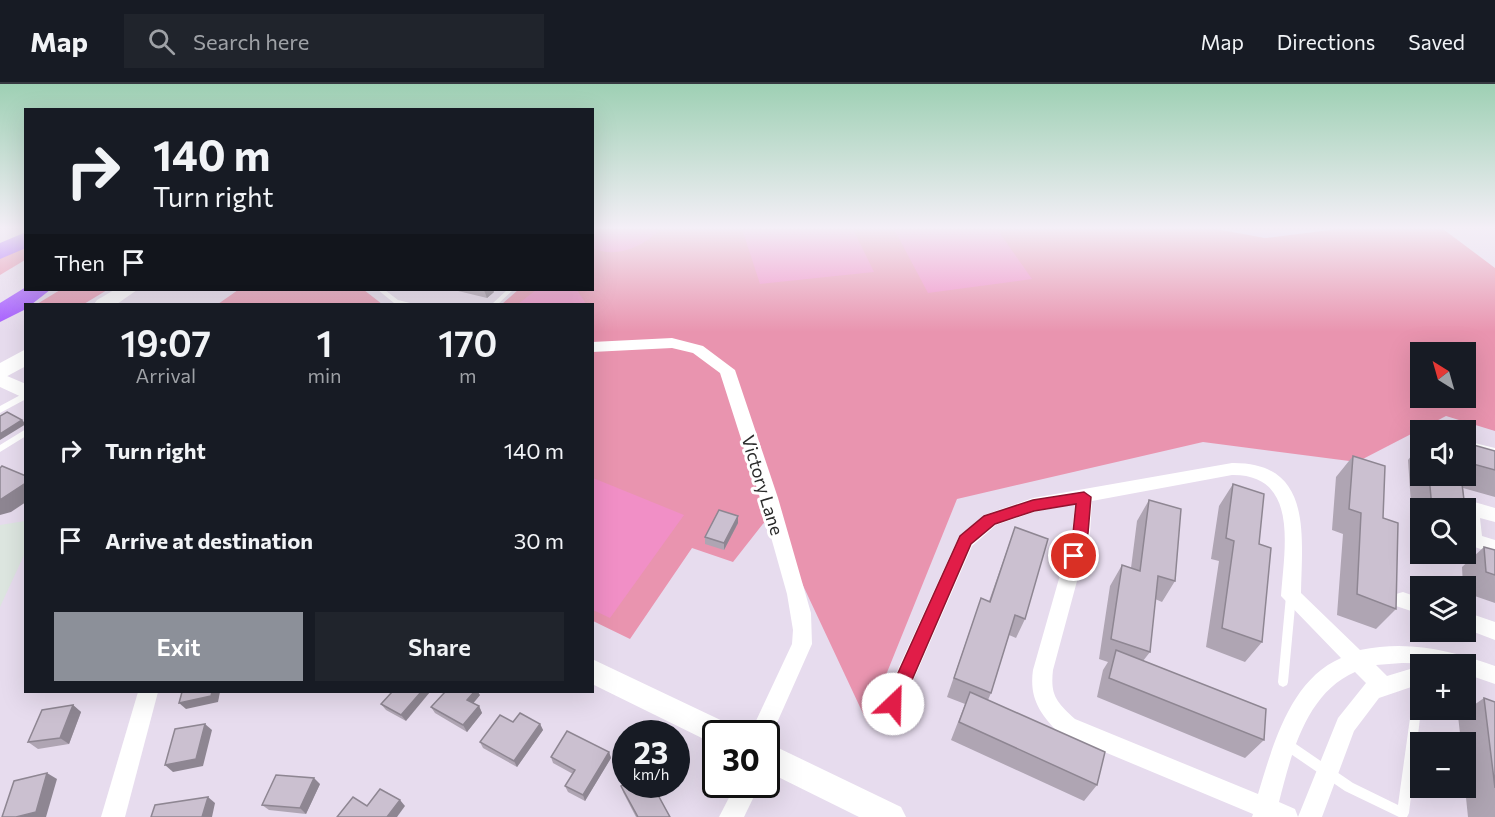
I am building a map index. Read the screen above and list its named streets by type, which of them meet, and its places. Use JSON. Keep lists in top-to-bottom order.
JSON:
{
  "streets": {
    "street": ["Victory Lane"]
  },
  "north": "top left",
  "page": {
    "header": "Map",
    "search": "Search here",
    "nav": ["Map", "Directions", "Saved"],
    "turn": ["140 m", "Turn right"],
    "then": "Then",
    "eta": [
      "19:07",
      "Arrival",
      "1",
      "min",
      "170",
      "m"
    ],
    "map_buttons": ["+", "−"],
    "list": [
      {
        "name": "Turn right",
        "value": "140 m"
      },
      {
        "name": "Arrive at destination",
        "value": "30 m"
      }
    ],
    "buttons": ["Exit", "Share"],
    "speed": "23 km/h",
    "limit": "30"
  }
}
